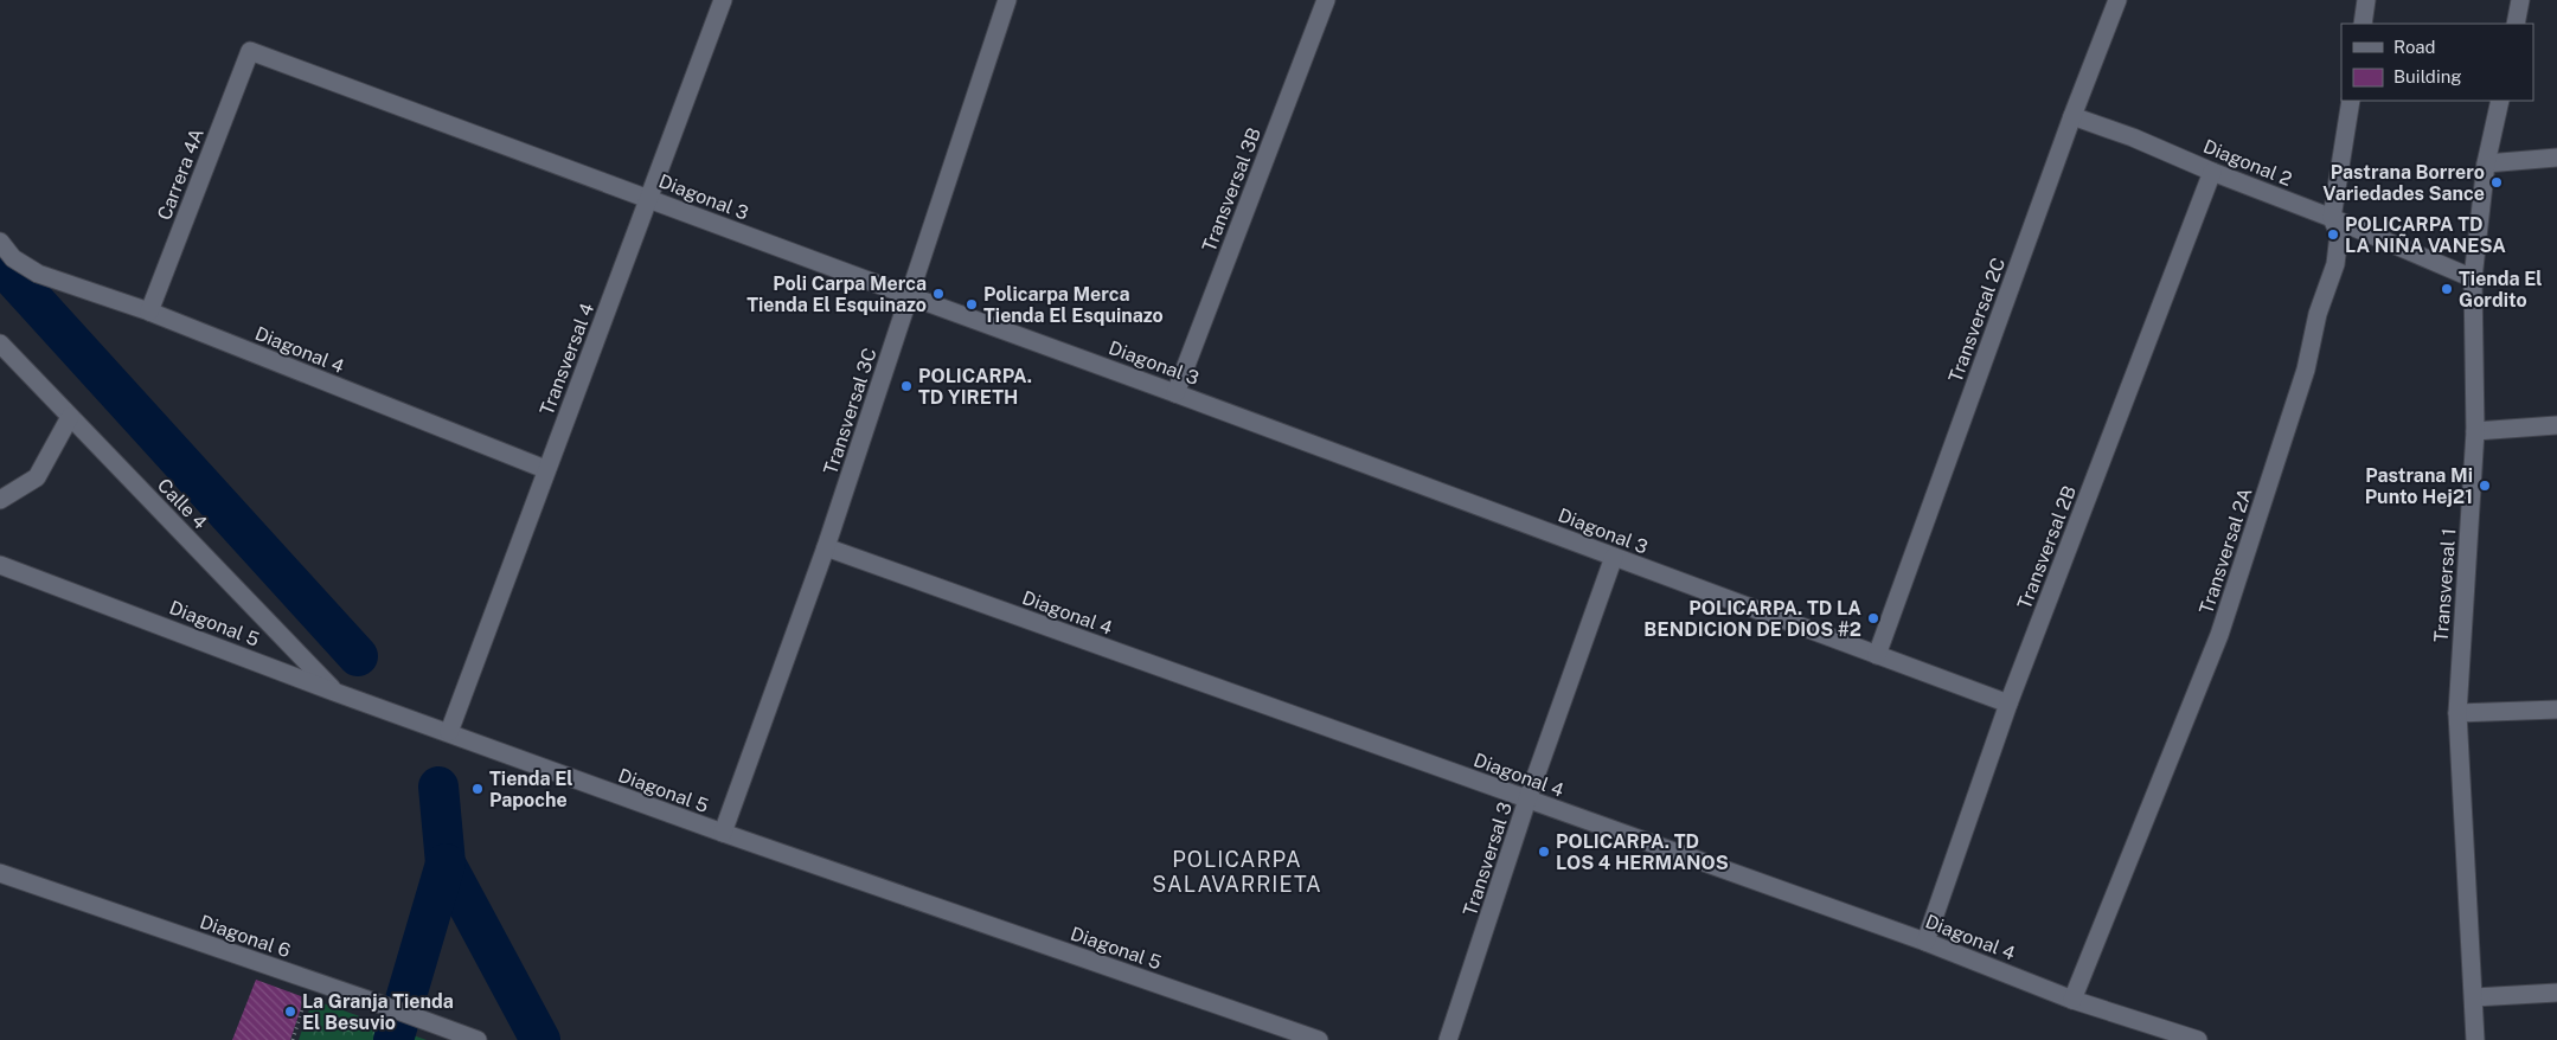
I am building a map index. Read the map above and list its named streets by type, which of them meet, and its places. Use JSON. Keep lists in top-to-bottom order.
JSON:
{
  "streets": {
    "street": [
      "Diagonal 2",
      "Carrera 4A",
      "Transversal 3B",
      "Diagonal 3",
      "Transversal 2C",
      "Diagonal 4",
      "Transversal 4",
      "Transversal 3C",
      "Calle 4",
      "Transversal 2B",
      "Transversal 2A",
      "Transversal 1",
      "Diagonal 5",
      "Transversal 3",
      "Diagonal 6"
    ]
  },
  "crossings": [
    ["Diagonal 2", "Transversal 2C"],
    ["Diagonal 2", "Transversal 2B"],
    ["Diagonal 2", "Transversal 2A"],
    ["Diagonal 2", "Transversal 1"],
    ["Carrera 4A", "Diagonal 3"],
    ["Carrera 4A", "Diagonal 4"],
    ["Transversal 3B", "Diagonal 3"],
    ["Diagonal 3", "Transversal 2C"],
    ["Diagonal 3", "Transversal 4"],
    ["Diagonal 3", "Transversal 3C"],
    ["Diagonal 3", "Transversal 2B"],
    ["Diagonal 3", "Transversal 3"],
    ["Diagonal 4", "Transversal 4"],
    ["Diagonal 4", "Transversal 3C"],
    ["Diagonal 4", "Transversal 2B"],
    ["Diagonal 4", "Transversal 2A"],
    ["Diagonal 4", "Transversal 3"],
    ["Transversal 4", "Diagonal 5"],
    ["Transversal 3C", "Diagonal 5"],
    ["Calle 4", "Diagonal 5"]
  ],
  "districts": ["POLICARPA SALAVARRIETA"],
  "places": [
    "Pastrana Borrero Variedades Sance",
    "POLICARPA TD LA NIÑA VANESA",
    "Tienda El Gordito",
    "Poli Carpa Merca Tienda El Esquinazo",
    "Policarpa Merca Tienda El Esquinazo",
    "POLICARPA. TD YIRETH",
    "Pastrana Mi Punto Hej21",
    "POLICARPA. TD LA BENDICION DE DIOS #2",
    "Tienda El Papoche",
    "POLICARPA. TD LOS 4 HERMANOS",
    "La Granja Tienda El Besuvio"
  ],
  "legend": ["Road", "Building"]
}
